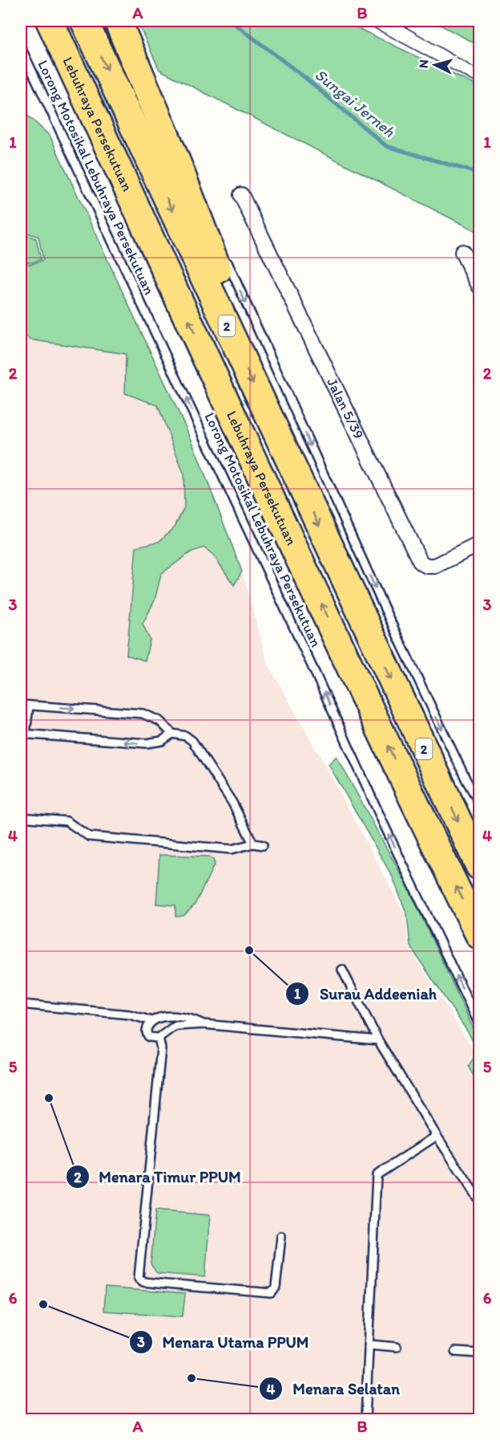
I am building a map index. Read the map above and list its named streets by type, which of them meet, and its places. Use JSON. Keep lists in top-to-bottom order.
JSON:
{
  "streets": {
    "highway": ["Lebuhraya Persekutuan", "2"],
    "street": ["Jalan 5/39"],
    "lane": ["Lorong Motosikal Lebuhraya Persekutuan"]
  },
  "one_way": ["Lorong Motosikal Lebuhraya Persekutuan"],
  "water": ["Sungai Jerneh"],
  "places": [
    "Surau Addeeniah",
    "Menara Timur PPUM",
    "Menara Utama PPUM",
    "Menara Selatan"
  ],
  "north": "left",
  "grid": {
    "columns": ["A", "B"],
    "rows": [
      "1",
      "2",
      "3",
      "4",
      "5",
      "6"
    ]
  }
}
